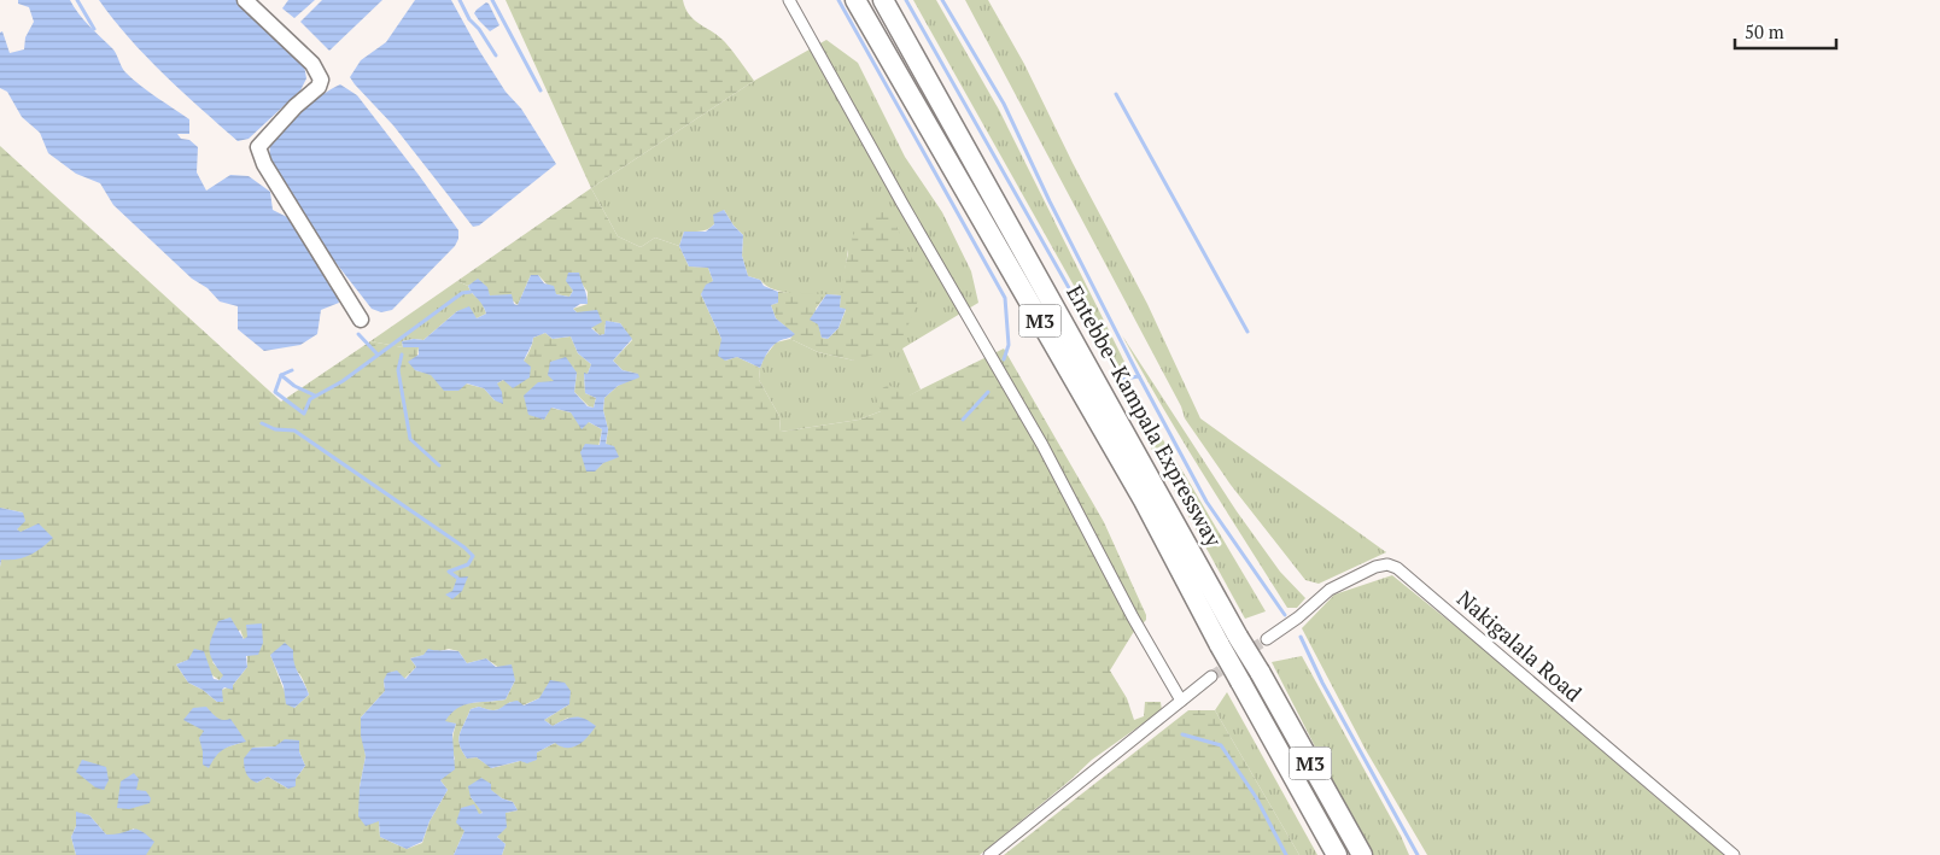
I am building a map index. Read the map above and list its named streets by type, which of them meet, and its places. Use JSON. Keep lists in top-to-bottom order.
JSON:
{
  "streets": {
    "highway": ["M3", "Entebbe–Kampala Expressway"],
    "street": ["Nakigalala Road"]
  },
  "scale_bar": "50 m"
}
